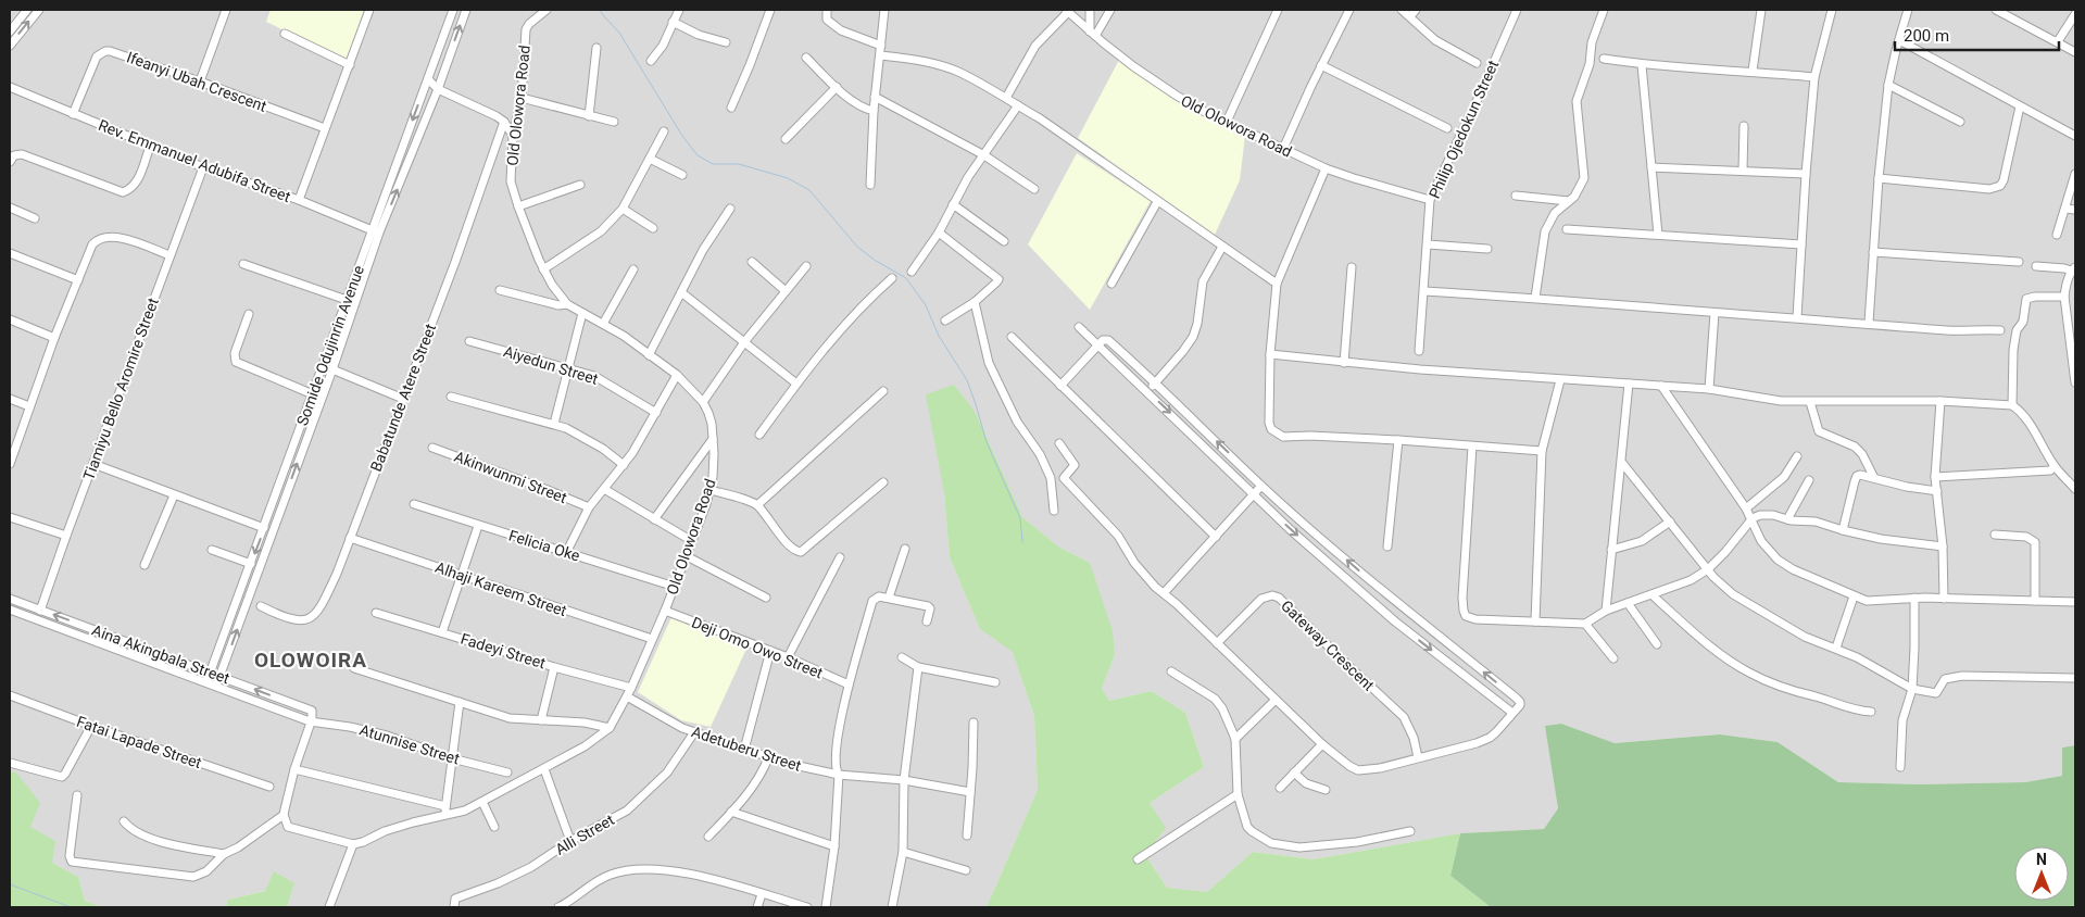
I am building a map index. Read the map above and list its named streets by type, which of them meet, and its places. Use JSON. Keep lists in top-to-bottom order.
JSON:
{
  "streets": {
    "street": [
      "Ifeanyi Ubah Crescent",
      "Old Olowora Road",
      "Philip Ojedokun Street",
      "Rev. Emmanuel Adubifa Street",
      "Somide Odujinrin Avenue",
      "Aiyedun Street",
      "Tiamiyu Bello Aromire Street",
      "Babatunde Atere Street",
      "Akinwunmi Street",
      "Felicia Oke",
      "Alhaji Kareem Street",
      "Gateway Crescent",
      "Deji Omo Owo Street",
      "Fadeyi Street",
      "Aina Akingbala Street",
      "Fatai Lapade Street",
      "Atunnise Street",
      "Adetuberu Street",
      "Alli Street"
    ]
  },
  "crossings": [
    ["Ifeanyi Ubah Crescent", "Rev. Emmanuel Adubifa Street"],
    ["Old Olowora Road", "Philip Ojedokun Street"],
    ["Old Olowora Road", "Felicia Oke"],
    ["Old Olowora Road", "Alhaji Kareem Street"],
    ["Old Olowora Road", "Deji Omo Owo Street"],
    ["Old Olowora Road", "Fadeyi Street"],
    ["Old Olowora Road", "Adetuberu Street"],
    ["Rev. Emmanuel Adubifa Street", "Somide Odujinrin Avenue"],
    ["Rev. Emmanuel Adubifa Street", "Tiamiyu Bello Aromire Street"],
    ["Somide Odujinrin Avenue", "Aina Akingbala Street"],
    ["Tiamiyu Bello Aromire Street", "Aina Akingbala Street"],
    ["Babatunde Atere Street", "Alhaji Kareem Street"],
    ["Aina Akingbala Street", "Atunnise Street"],
    ["Adetuberu Street", "Alli Street"]
  ],
  "districts": ["OLOWOIRA"],
  "scale_bar": "200 m",
  "north": "top"
}
